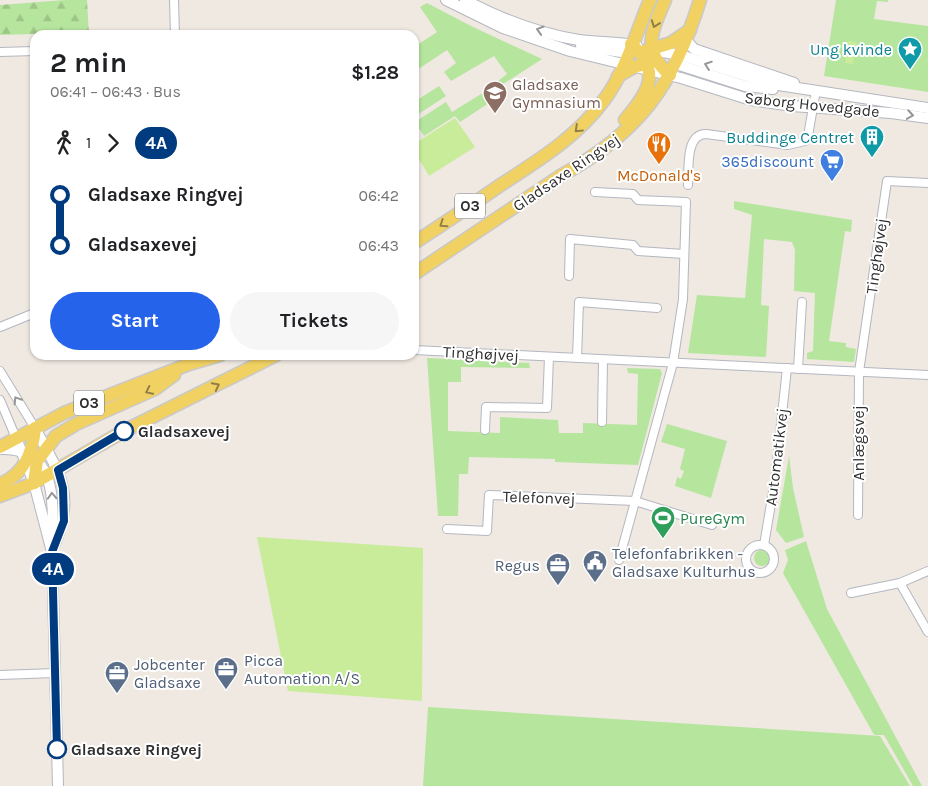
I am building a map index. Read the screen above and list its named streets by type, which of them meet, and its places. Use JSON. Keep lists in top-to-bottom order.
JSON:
{
  "streets": {
    "main road": ["Gladsaxe Ringvej", "O3"],
    "street": [
      "Søborg Hovedgade",
      "Tinghøjvej",
      "Anlægsvej",
      "Automatikvej",
      "Telefonvej"
    ]
  },
  "crossings": [
    ["Søborg Hovedgade", "Gladsaxe Ringvej"],
    ["Gladsaxe Ringvej", "O3"],
    ["Tinghøjvej", "Anlægsvej"],
    ["Tinghøjvej", "Automatikvej"]
  ],
  "places": {
    "place": ["Ung kvinde"],
    "school or university": ["Gladsaxe Gymnasium"],
    "building": ["Buddinge Centret"],
    "restaurant": ["McDonald's"],
    "supermarket": ["365discount"],
    "other": ["Gladsaxevej", "Gladsaxe Ringvej"],
    "sports": ["PureGym"],
    "public building": ["Telefonfabrikken - Gladsaxe Kulturhus"],
    "office": ["Regus", "Picca Automation A/S", "Jobcenter Gladsaxe"]
  },
  "lines": ["bus line 4A"],
  "page": {
    "on_map": "4A",
    "heading": ["2 min", "06:41 – 06:43 · Bus", "$1.28"],
    "legs": ["1", "4A"],
    "list": [
      {
        "name": "Gladsaxe Ringvej",
        "value": "06:42"
      },
      {
        "name": "Gladsaxevej",
        "value": "06:43"
      }
    ],
    "buttons": ["Start", "Tickets"]
  }
}
